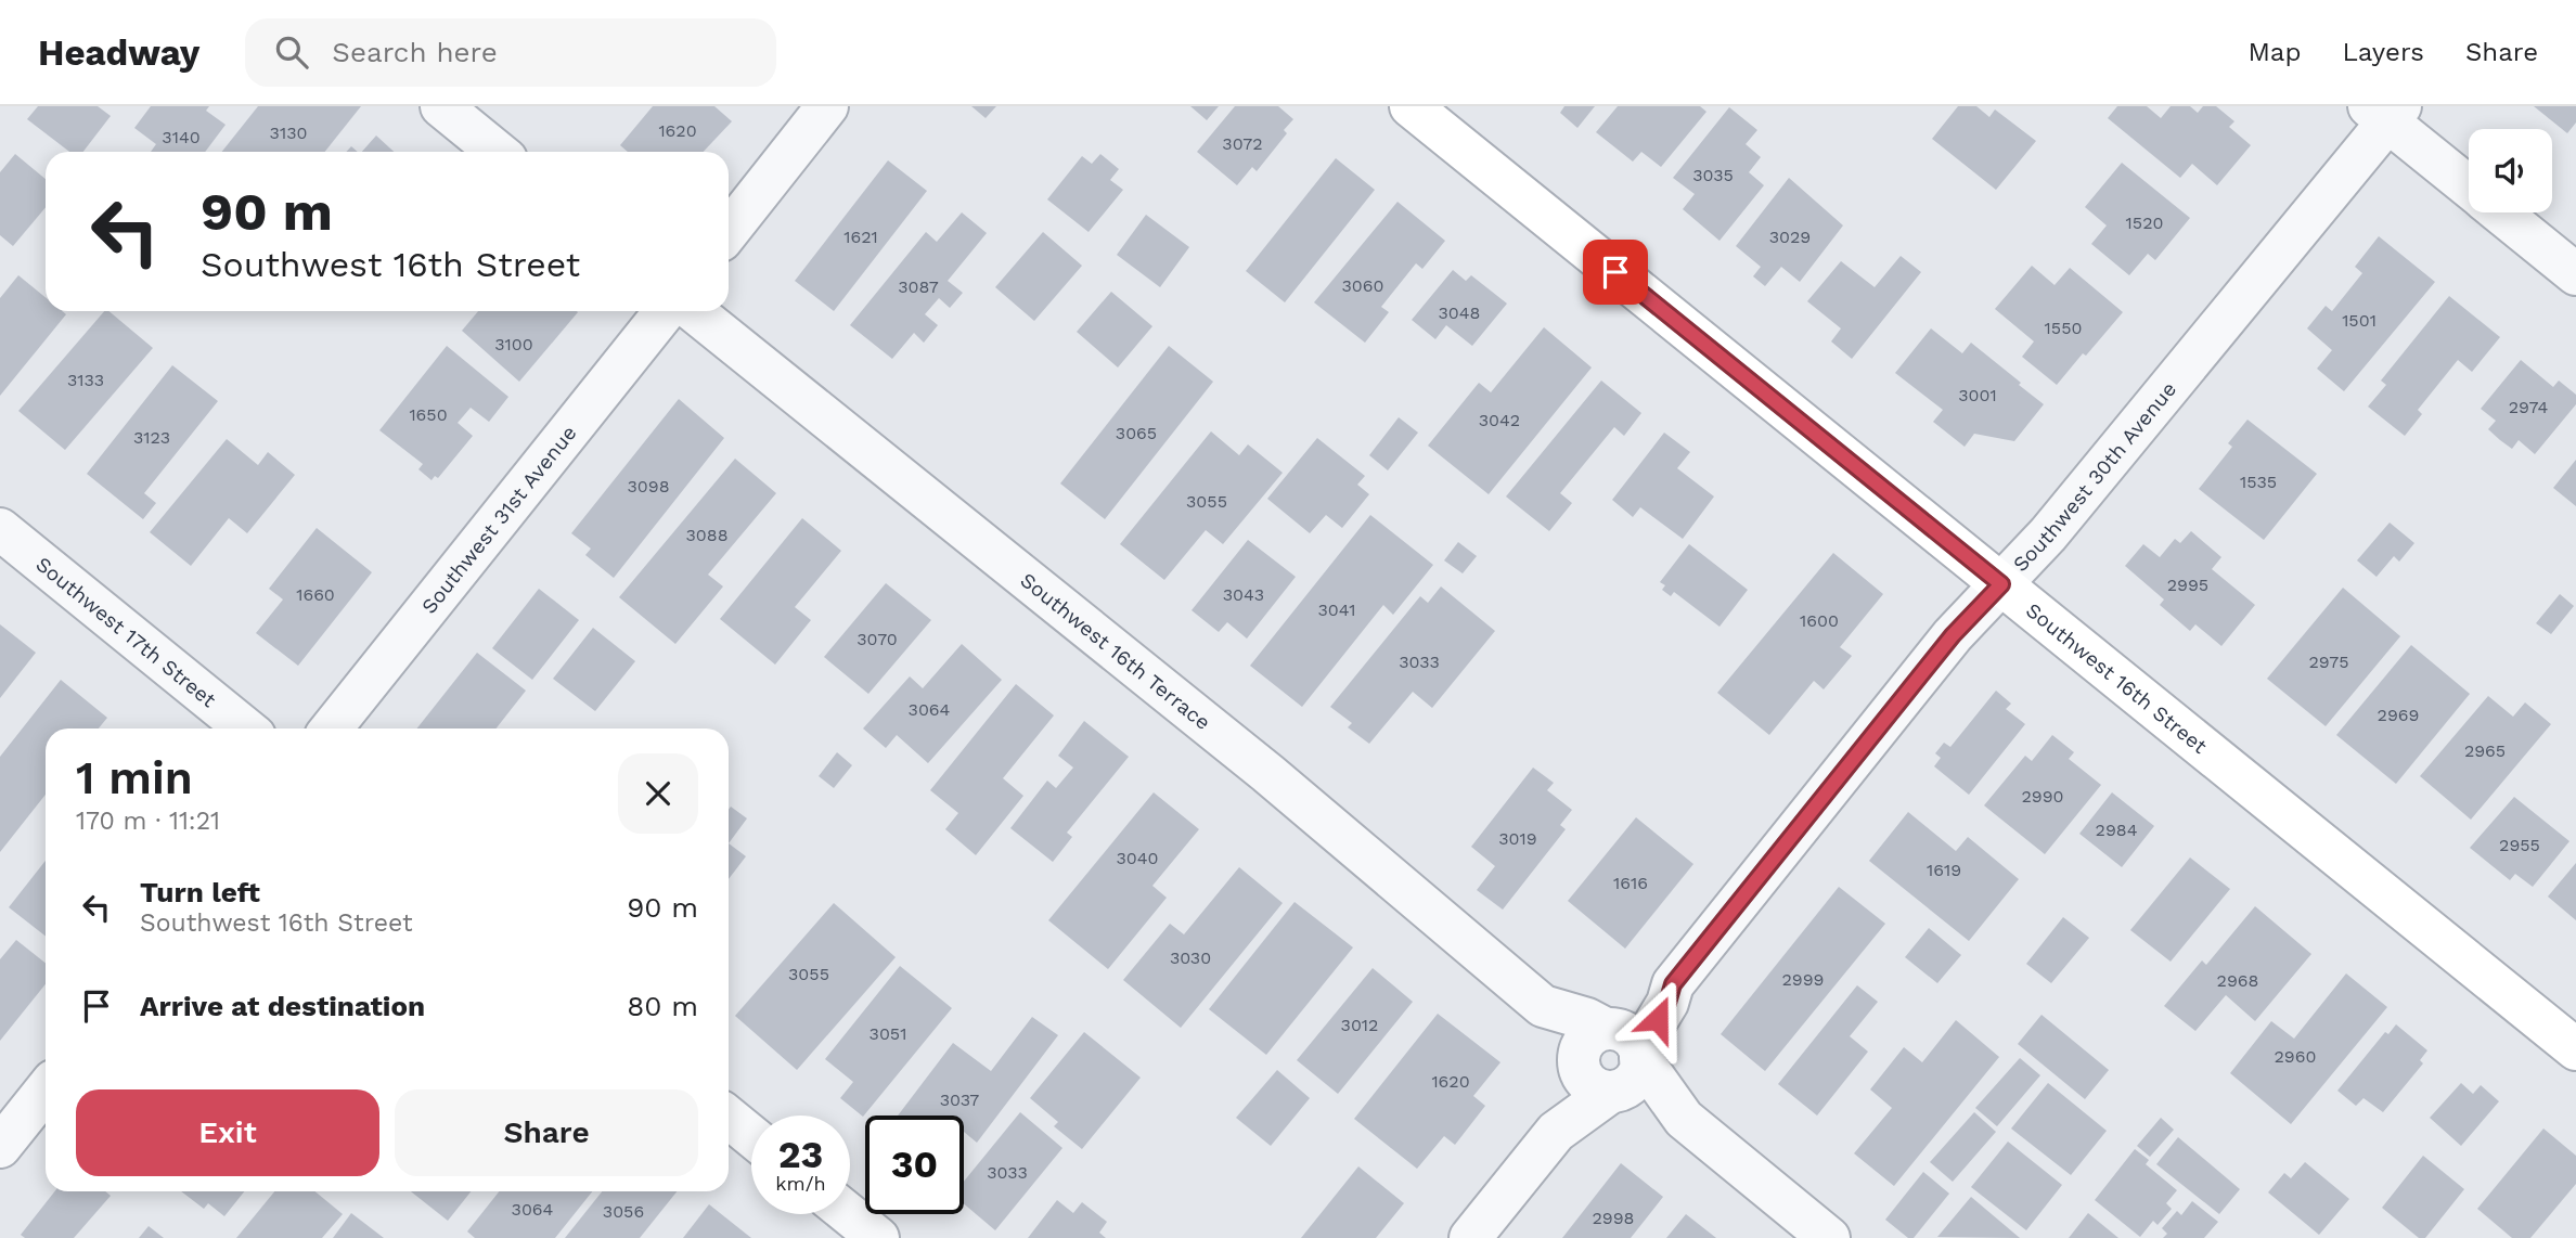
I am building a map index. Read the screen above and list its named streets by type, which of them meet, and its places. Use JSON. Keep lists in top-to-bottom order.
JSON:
{
  "streets": {
    "street": [
      "Southwest 30th Avenue",
      "Southwest 31st Avenue",
      "Southwest 17th Street",
      "Southwest 16th Terrace",
      "Southwest 16th Street"
    ]
  },
  "crossings": [
    ["Southwest 30th Avenue", "Southwest 16th Terrace"],
    ["Southwest 30th Avenue", "Southwest 16th Street"]
  ],
  "house_numbers": [
    "1620",
    "3130",
    "3140",
    "3072",
    "3035",
    "1520",
    "1621",
    "3029",
    "3060",
    "3087",
    "3048",
    "1501",
    "1550",
    "3100",
    "3133",
    "3001",
    "2974",
    "1650",
    "3042",
    "3065",
    "3123",
    "1535",
    "3098",
    "3055",
    "3088",
    "2995",
    "1660",
    "3043",
    "3041",
    "1600",
    "3070",
    "3033",
    "2975",
    "3064",
    "2969",
    "2965",
    "2990",
    "2984",
    "3019",
    "2955",
    "3040",
    "1619",
    "1616",
    "3030",
    "3055",
    "2999",
    "2968",
    "3012",
    "3051",
    "2960",
    "1620",
    "3037",
    "3033",
    "3064",
    "3056",
    "2998"
  ],
  "page": {
    "header": "Headway",
    "search": "Search here",
    "nav": ["Map", "Layers", "Share"],
    "turn": ["90 m", "Southwest 16th Street"],
    "heading": ["1 min", "170 m · 11:21"],
    "list": [
      {
        "name": "Turn left",
        "note": "Southwest 16th Street",
        "value": "90 m"
      },
      {
        "name": "Arrive at destination",
        "value": "80 m"
      }
    ],
    "buttons": ["Exit", "Share"],
    "speed": "23 km/h",
    "limit": "30"
  }
}
